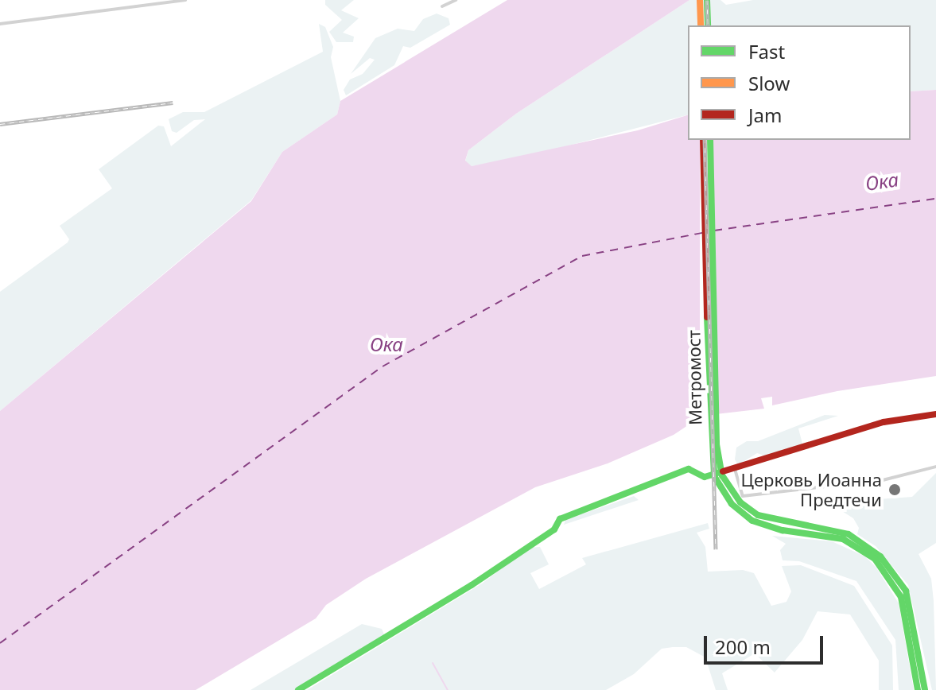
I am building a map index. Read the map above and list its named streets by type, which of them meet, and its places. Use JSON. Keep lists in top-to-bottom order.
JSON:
{
  "streets": {
    "main road": ["Метромост"]
  },
  "water": ["Ока"],
  "places": ["Церковь Иоанна Предтечи"],
  "legend": ["Fast", "Slow", "Jam"],
  "scale_bar": "200 m"
}
